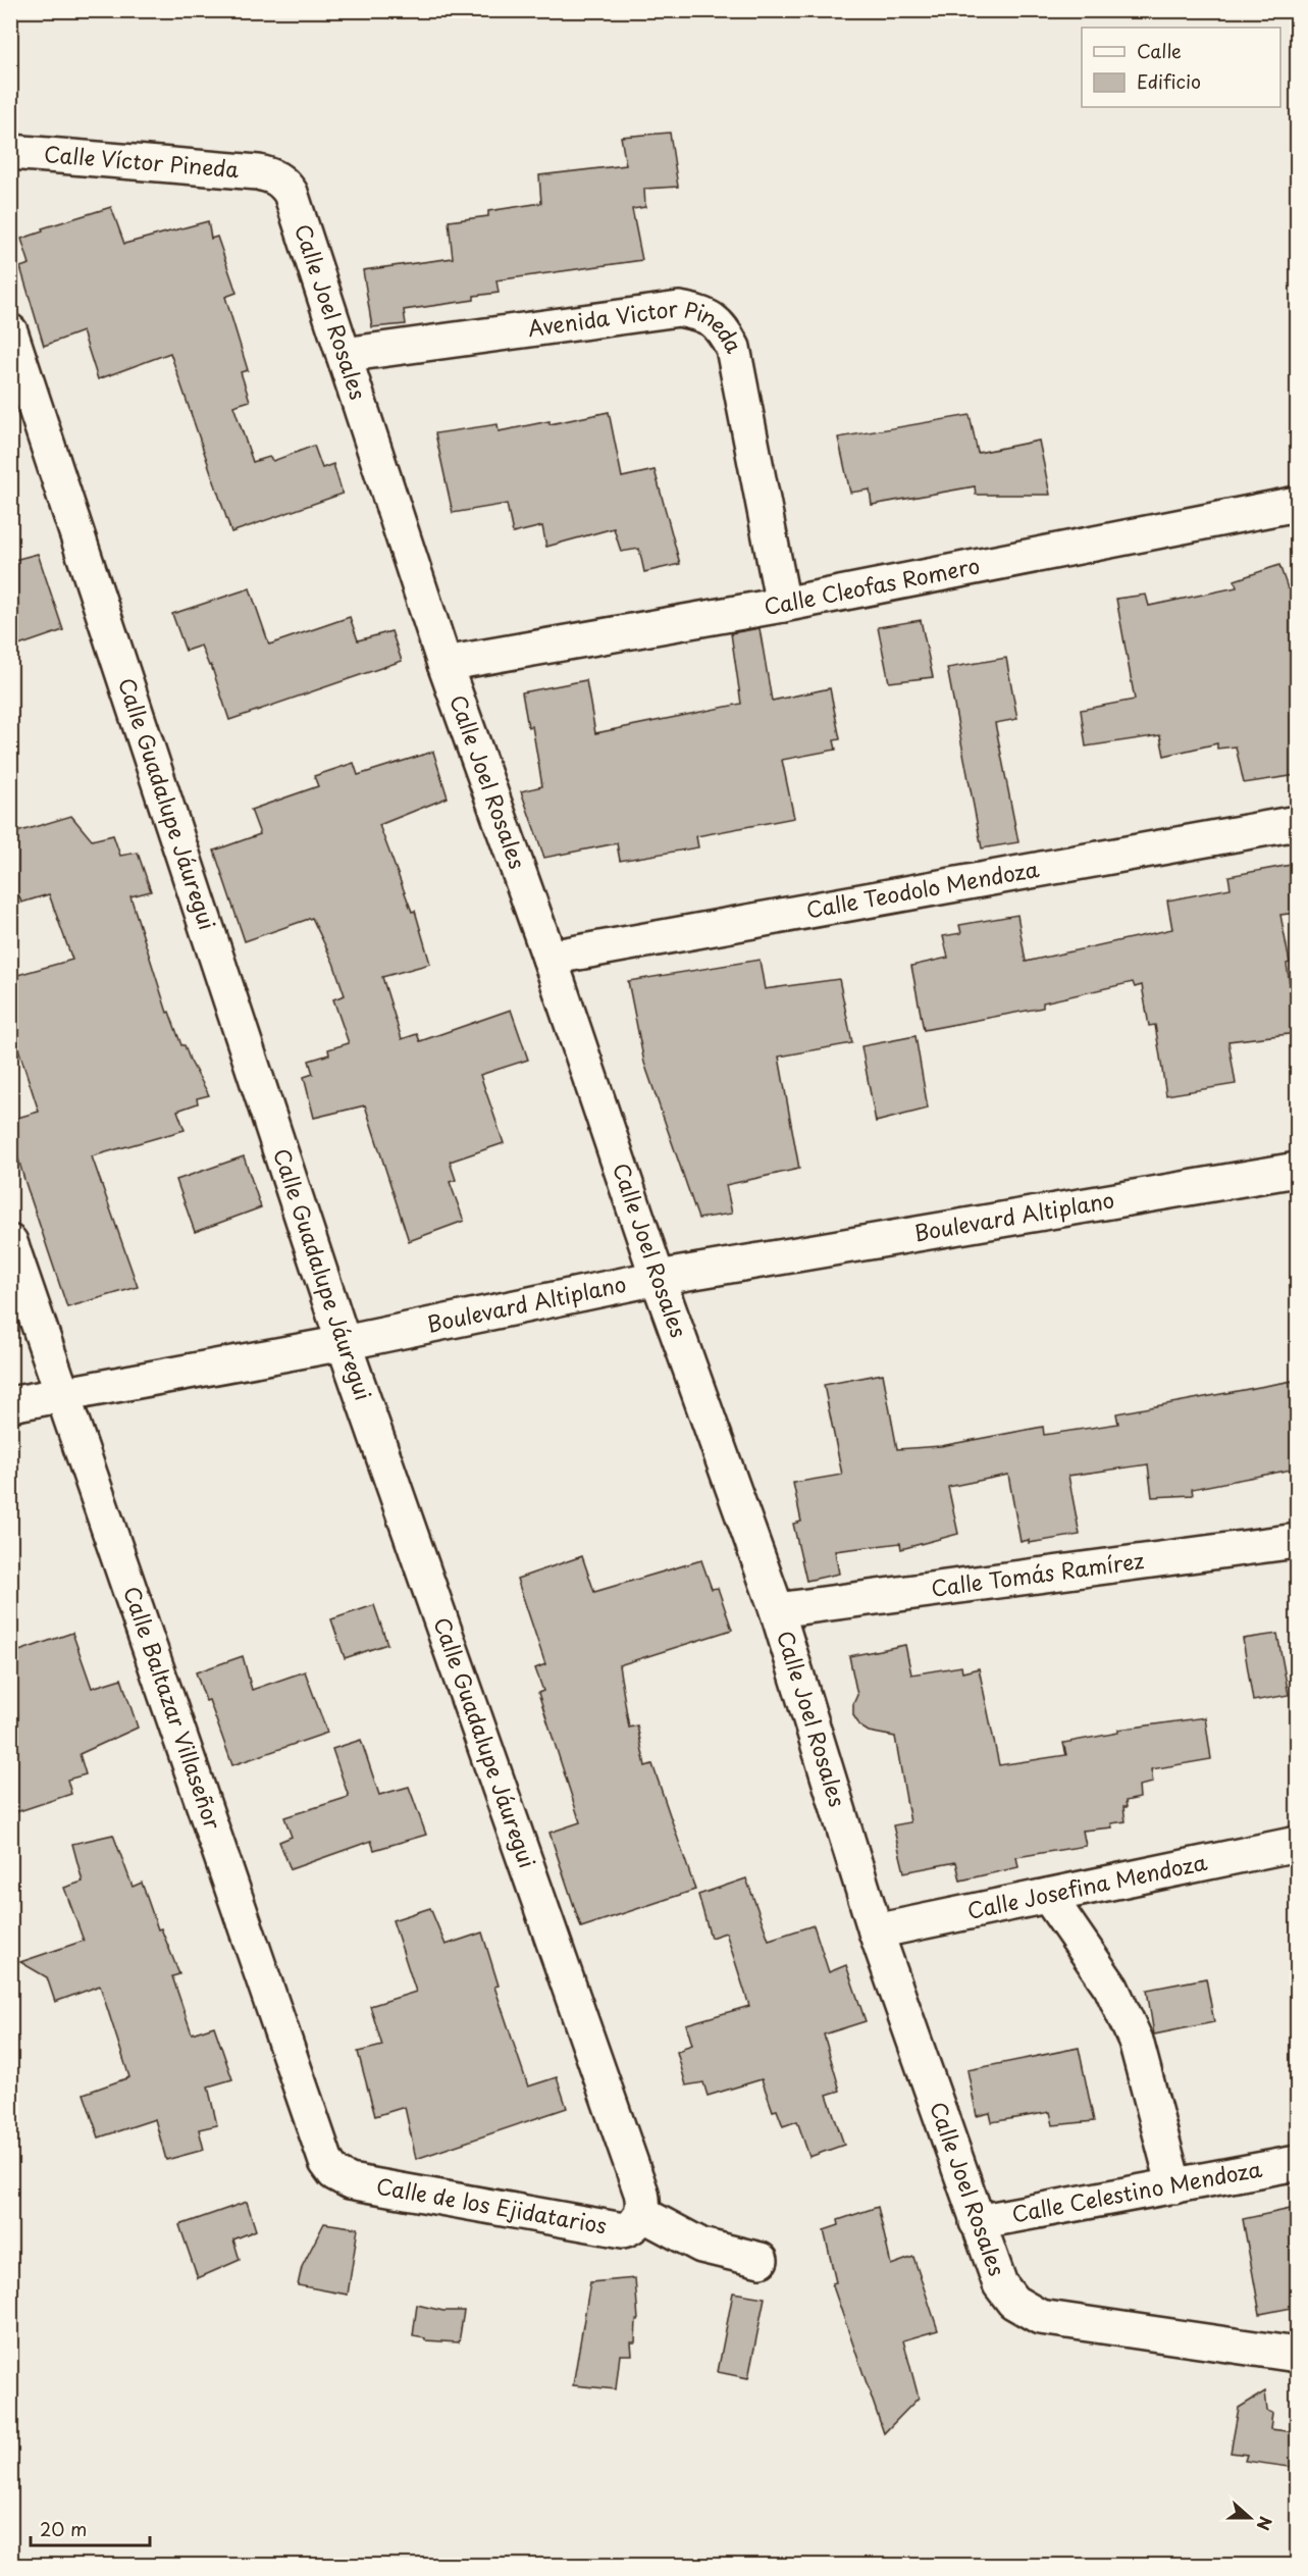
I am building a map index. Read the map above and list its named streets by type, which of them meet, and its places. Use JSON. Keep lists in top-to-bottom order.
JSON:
{
  "streets": {
    "street": [
      "Calle Víctor Pineda",
      "Calle Joel Rosales",
      "Avenida Victor Pineda",
      "Calle Cleofas Romero",
      "Calle Guadalupe Jáuregui",
      "Calle Teodolo Mendoza",
      "Boulevard Altiplano",
      "Calle Tomás Ramírez",
      "Calle Baltazar Villaseñor",
      "Calle Josefina Mendoza",
      "Calle Celestino Mendoza",
      "Calle de los Ejidatarios"
    ]
  },
  "crossings": [
    ["Calle Víctor Pineda", "Calle Joel Rosales"],
    ["Calle Joel Rosales", "Avenida Victor Pineda"],
    ["Calle Joel Rosales", "Calle Cleofas Romero"],
    ["Calle Joel Rosales", "Calle Teodolo Mendoza"],
    ["Calle Joel Rosales", "Boulevard Altiplano"],
    ["Calle Joel Rosales", "Calle Tomás Ramírez"],
    ["Calle Joel Rosales", "Calle Josefina Mendoza"],
    ["Calle Joel Rosales", "Calle Celestino Mendoza"],
    ["Avenida Victor Pineda", "Calle Cleofas Romero"],
    ["Calle Guadalupe Jáuregui", "Boulevard Altiplano"],
    ["Calle Guadalupe Jáuregui", "Calle de los Ejidatarios"],
    ["Boulevard Altiplano", "Calle Baltazar Villaseñor"],
    ["Calle Baltazar Villaseñor", "Calle de los Ejidatarios"]
  ],
  "legend": ["Calle", "Edificio"],
  "scale_bar": "20 m",
  "north": "right"
}
